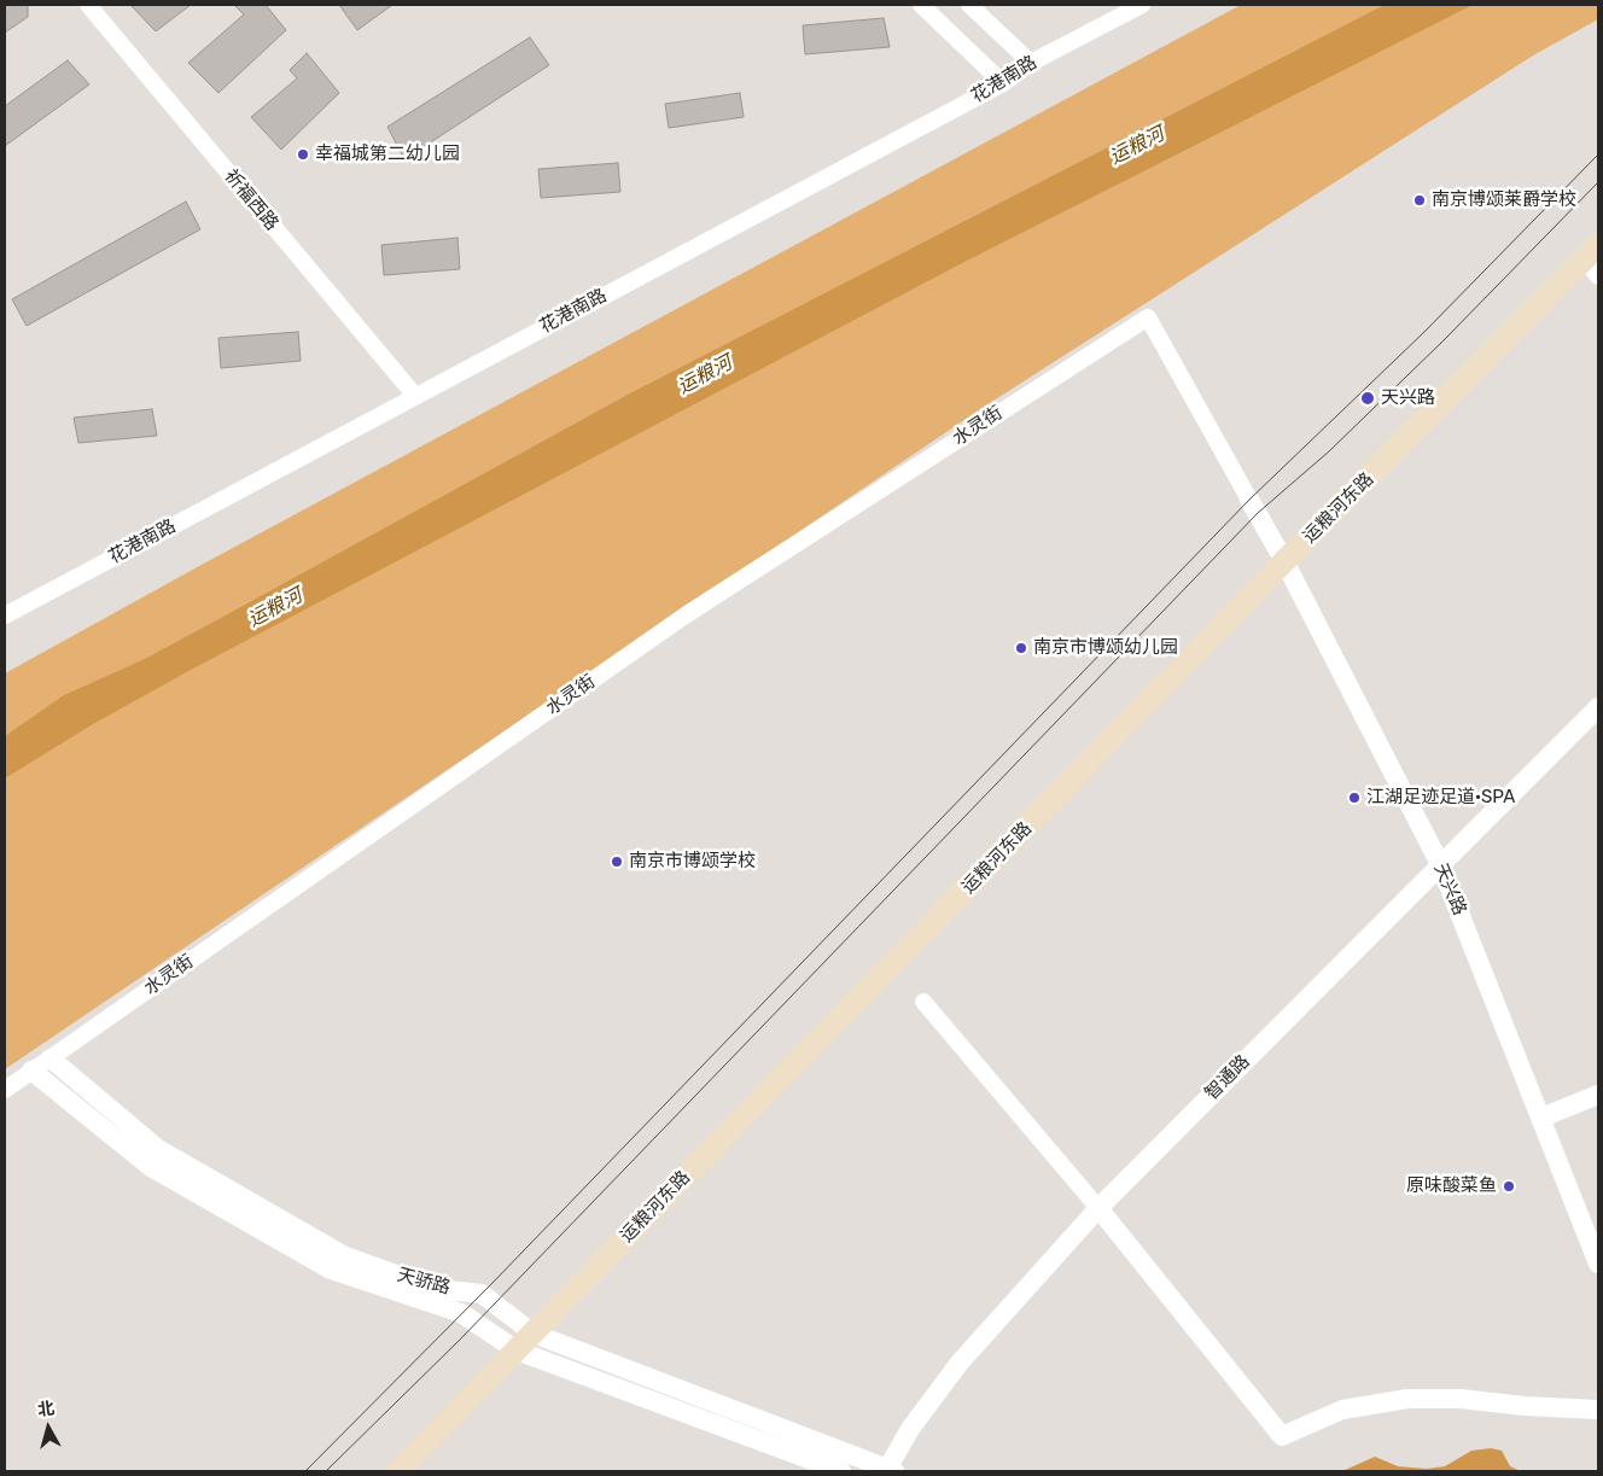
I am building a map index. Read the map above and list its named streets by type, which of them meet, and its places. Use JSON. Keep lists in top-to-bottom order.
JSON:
{
  "streets": {
    "main road": ["运粮河东路"],
    "street": [
      "花港南路",
      "祈福西路",
      "水灵街",
      "天兴路",
      "智通路",
      "天骄路"
    ]
  },
  "crossings": [
    ["花港南路", "祈福西路"],
    ["水灵街", "天兴路"],
    ["水灵街", "天骄路"],
    ["运粮河东路", "天兴路"],
    ["运粮河东路", "天骄路"],
    ["天兴路", "智通路"],
    ["智通路", "天骄路"]
  ],
  "water": ["运粮河"],
  "places": [
    "幸福城第二幼儿园",
    "南京博颂莱爵学校",
    "天兴路",
    "南京市博颂幼儿园",
    "江湖足迹足道·SPA",
    "南京市博颂学校",
    "原味酸菜鱼"
  ],
  "north": "top"
}
